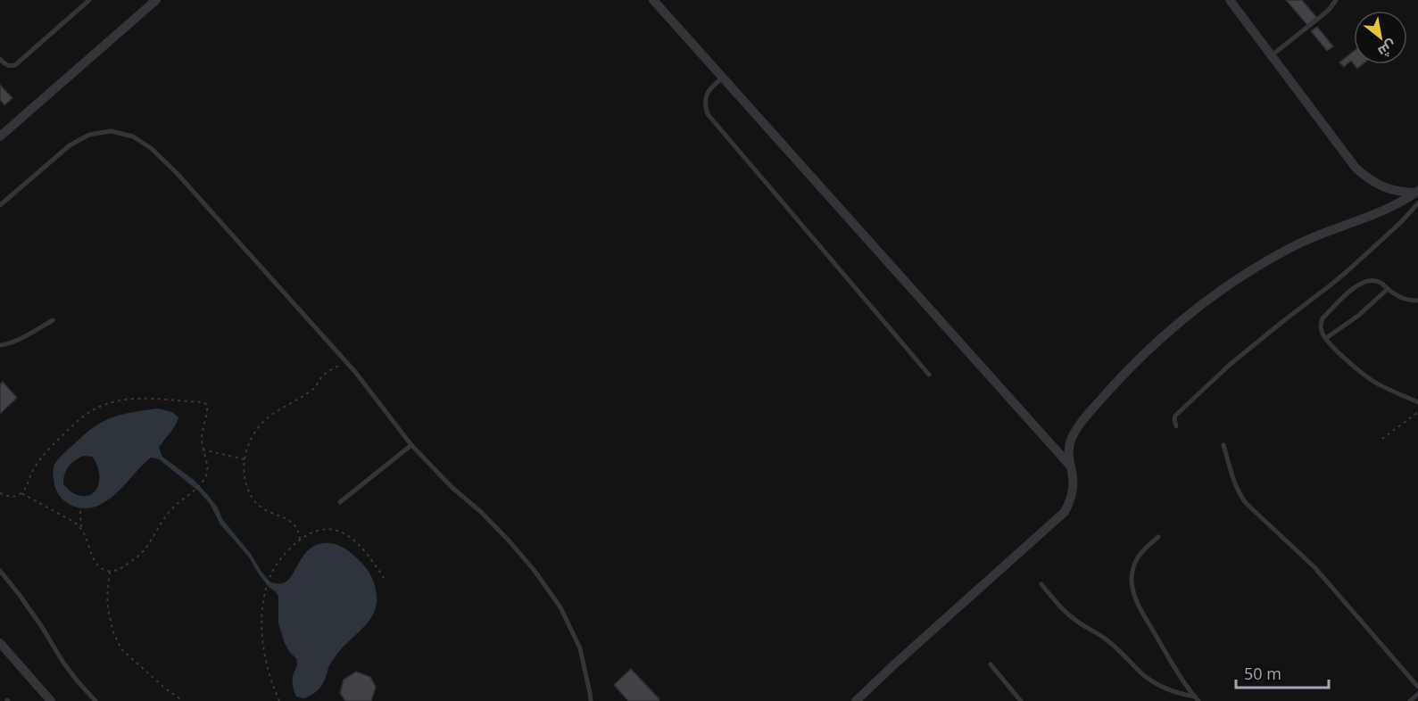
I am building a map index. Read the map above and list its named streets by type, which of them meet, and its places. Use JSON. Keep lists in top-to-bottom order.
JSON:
{
  "scale_bar": "50 m",
  "north": "bottom right"
}
